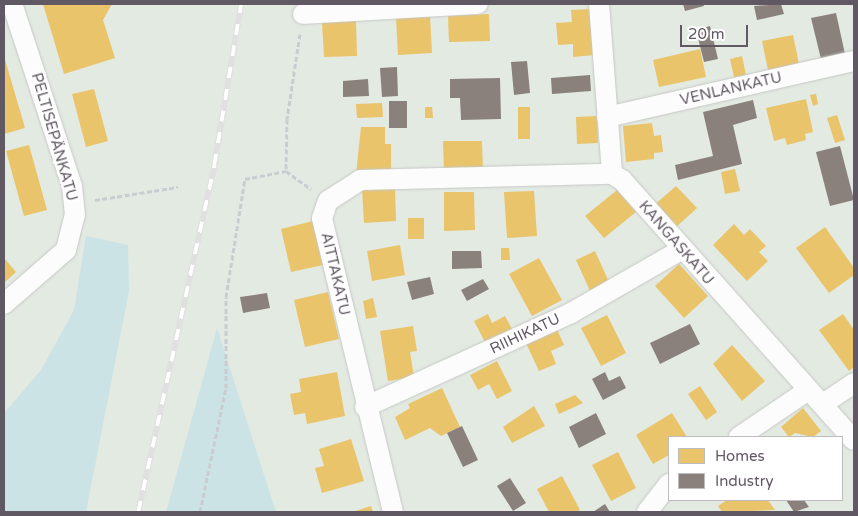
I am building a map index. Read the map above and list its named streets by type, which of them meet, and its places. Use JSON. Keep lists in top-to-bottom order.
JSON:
{
  "streets": {
    "street": [
      "VENLANKATU",
      "PELTISEPÄNKATU",
      "KANGASKATU",
      "AITTAKATU",
      "RIIHIKATU"
    ]
  },
  "crossings": [
    ["KANGASKATU", "RIIHIKATU"],
    ["AITTAKATU", "RIIHIKATU"]
  ],
  "legend": ["Homes", "Industry"],
  "scale_bar": "20 m"
}
